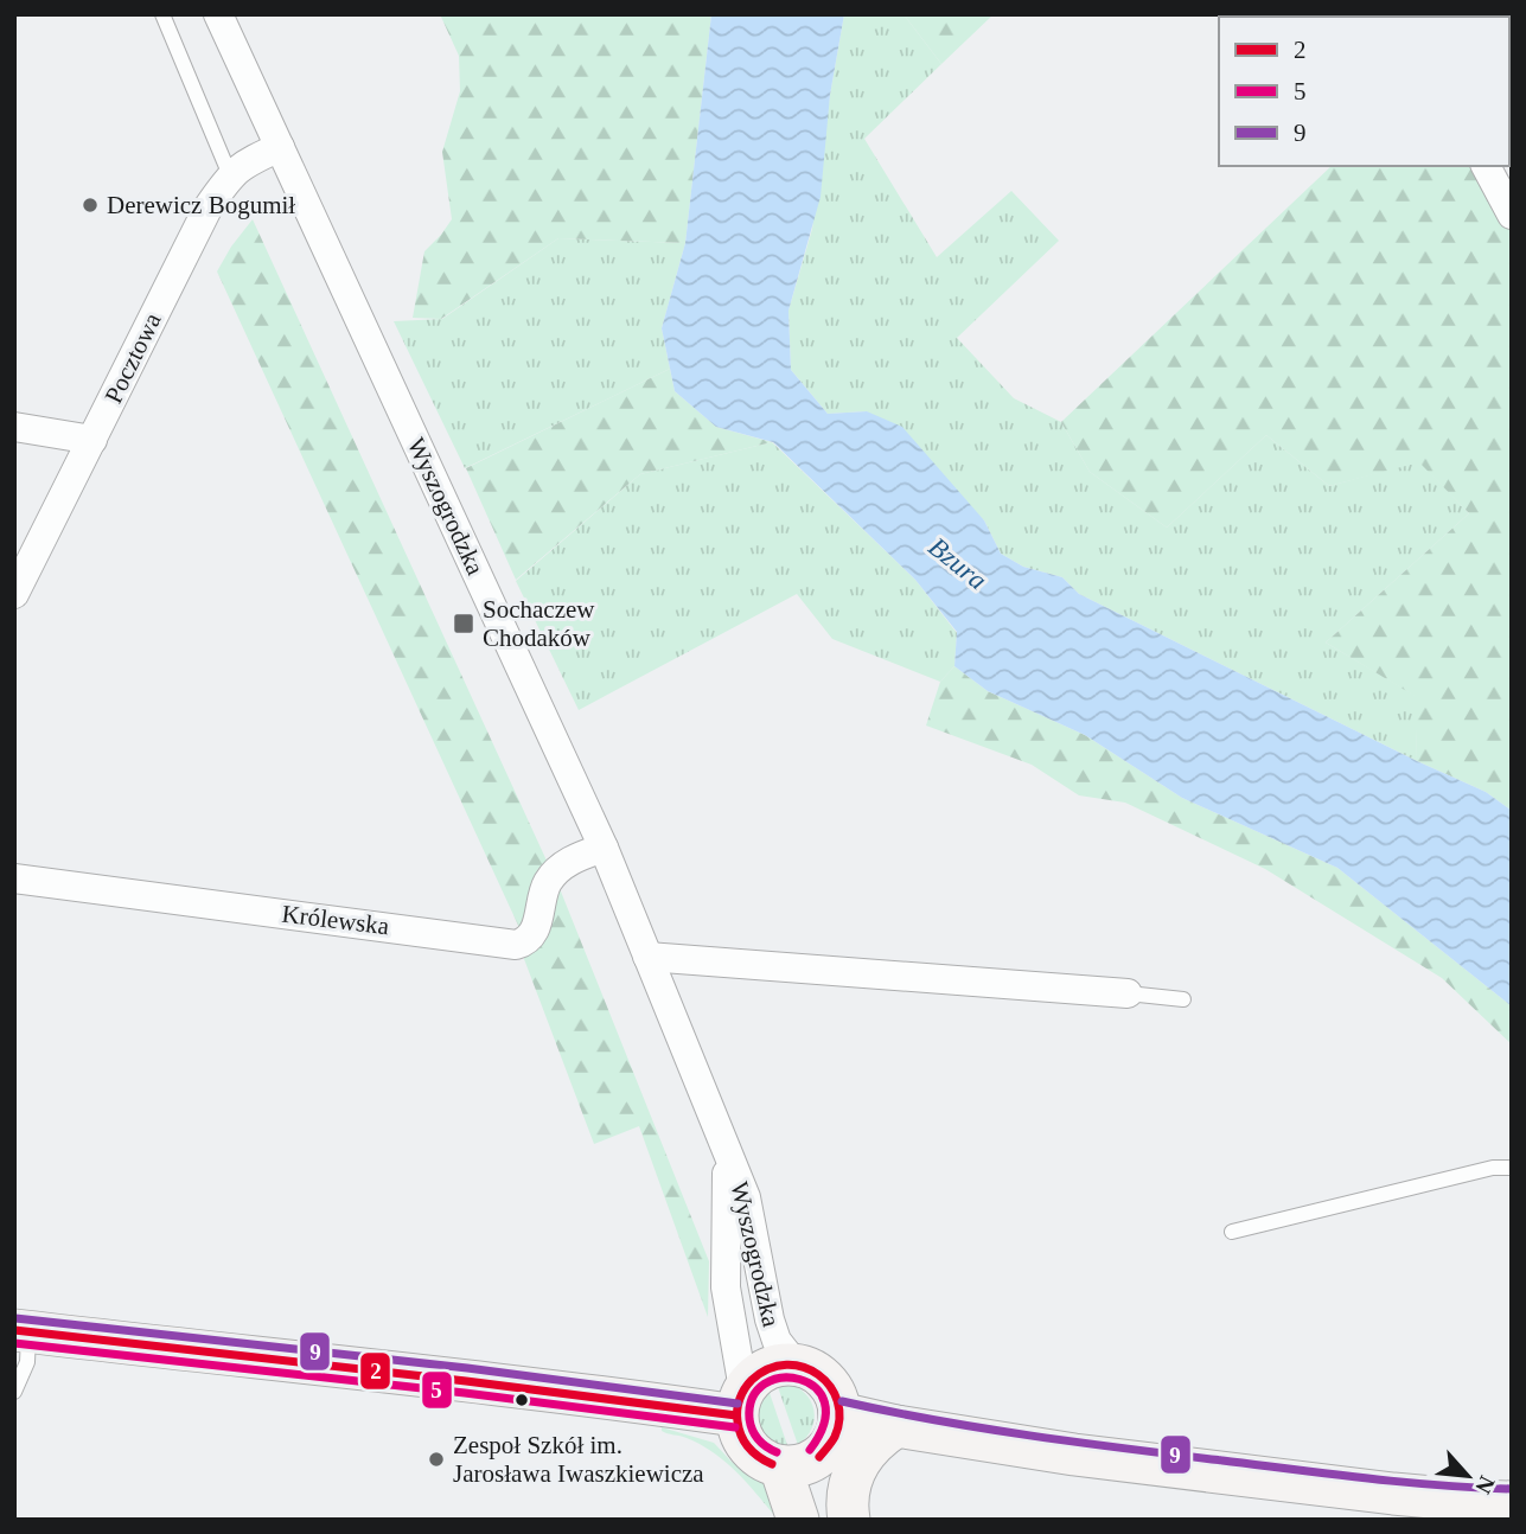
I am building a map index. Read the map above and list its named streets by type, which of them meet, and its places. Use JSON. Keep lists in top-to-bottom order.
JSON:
{
  "streets": {
    "street": ["Pocztowa", "Wyszogrodzka", "Królewska"]
  },
  "crossings": [
    ["Pocztowa", "Wyszogrodzka"],
    ["Wyszogrodzka", "Królewska"]
  ],
  "water": ["Bzura"],
  "places": {
    "other": ["Derewicz Bogumił", "Zespoł Szkół im. Jarosława Iwaszkiewicza"],
    "transit": ["Sochaczew Chodaków"]
  },
  "lines": ["transit line 9", "transit line 2", "transit line 5"],
  "legend": ["2", "5", "9"],
  "north": "bottom right"
}
